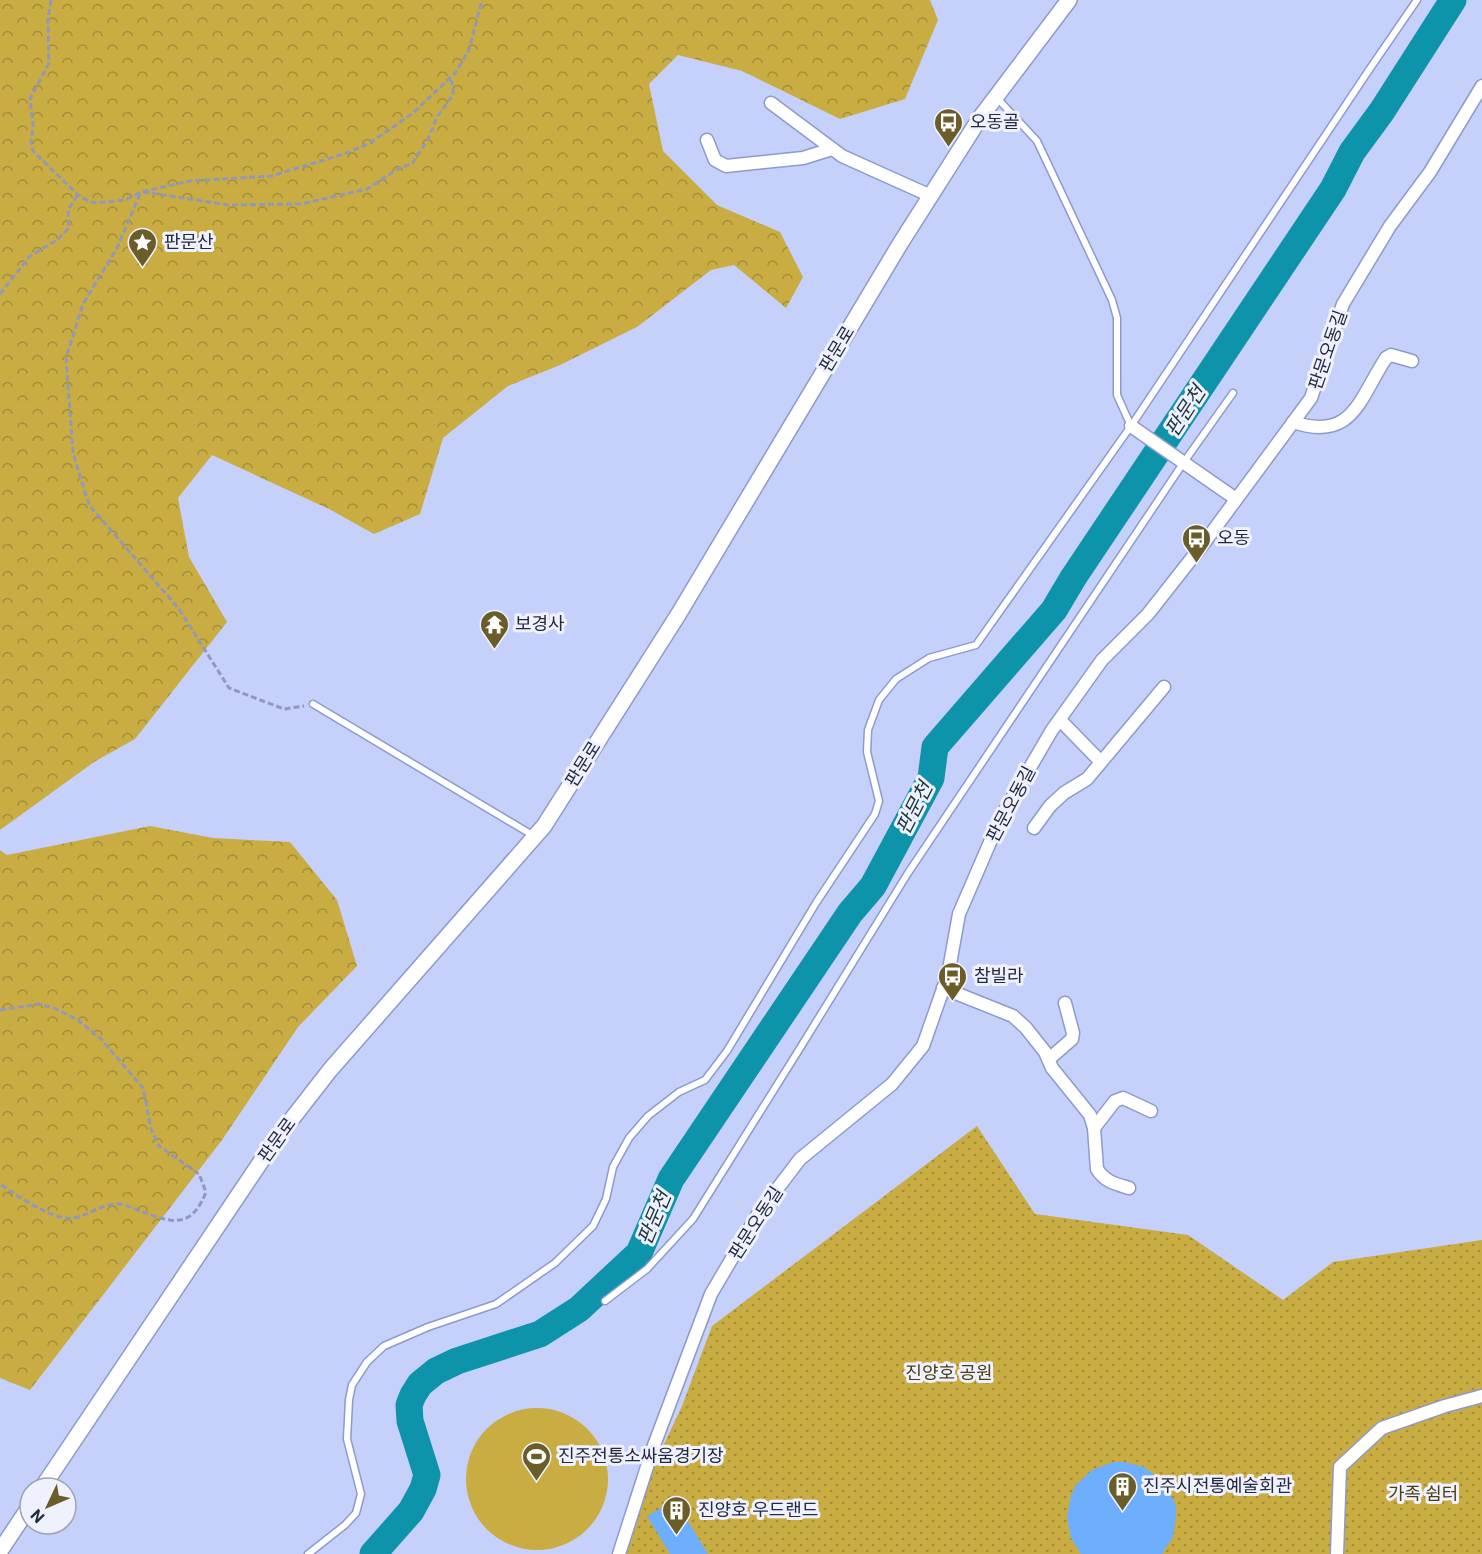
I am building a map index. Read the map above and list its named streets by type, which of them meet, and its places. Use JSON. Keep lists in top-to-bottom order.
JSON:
{
  "streets": {
    "street": ["판문로", "판문오동길"]
  },
  "water": ["판문천"],
  "parks": ["진양호 공원", "가족 쉼터"],
  "places": {
    "bus stop": ["오동골", "오동", "참빌라"],
    "place": ["판문산"],
    "temple": ["보경사"],
    "sports": ["진주전통소싸움경기장"],
    "building": ["진주시전통예술회관", "진양호 우드랜드"]
  },
  "north": "bottom left"
}
